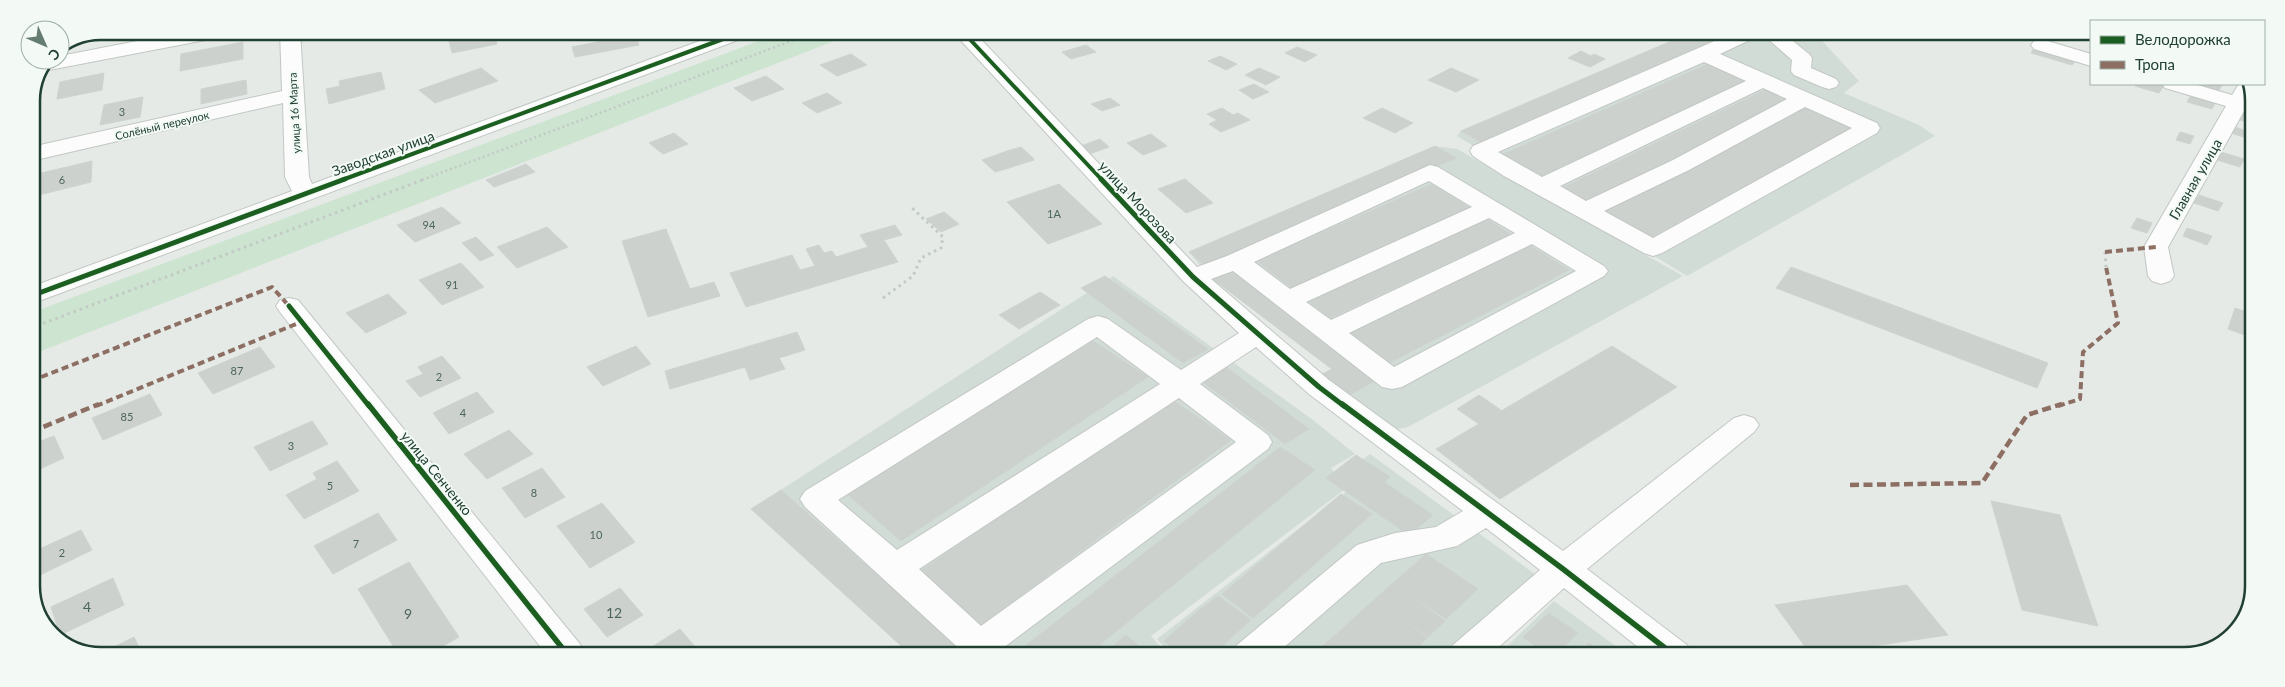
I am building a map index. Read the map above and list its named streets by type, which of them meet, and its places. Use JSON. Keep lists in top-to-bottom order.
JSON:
{
  "streets": {
    "street": [
      "улица 16 Марта",
      "Солёный переулок",
      "Заводская улица",
      "Главная улица",
      "улица Морозова",
      "улица Сенченко"
    ]
  },
  "crossings": [
    ["улица 16 Марта", "Солёный переулок"],
    ["улица 16 Марта", "Заводская улица"]
  ],
  "house_numbers": [
    "3",
    "6",
    "1А",
    "94",
    "91",
    "87",
    "2",
    "4",
    "85",
    "3",
    "5",
    "8",
    "10",
    "7",
    "2",
    "4",
    "12",
    "9"
  ],
  "legend": ["Велодорожка", "Тропа"],
  "north": "bottom right"
}
